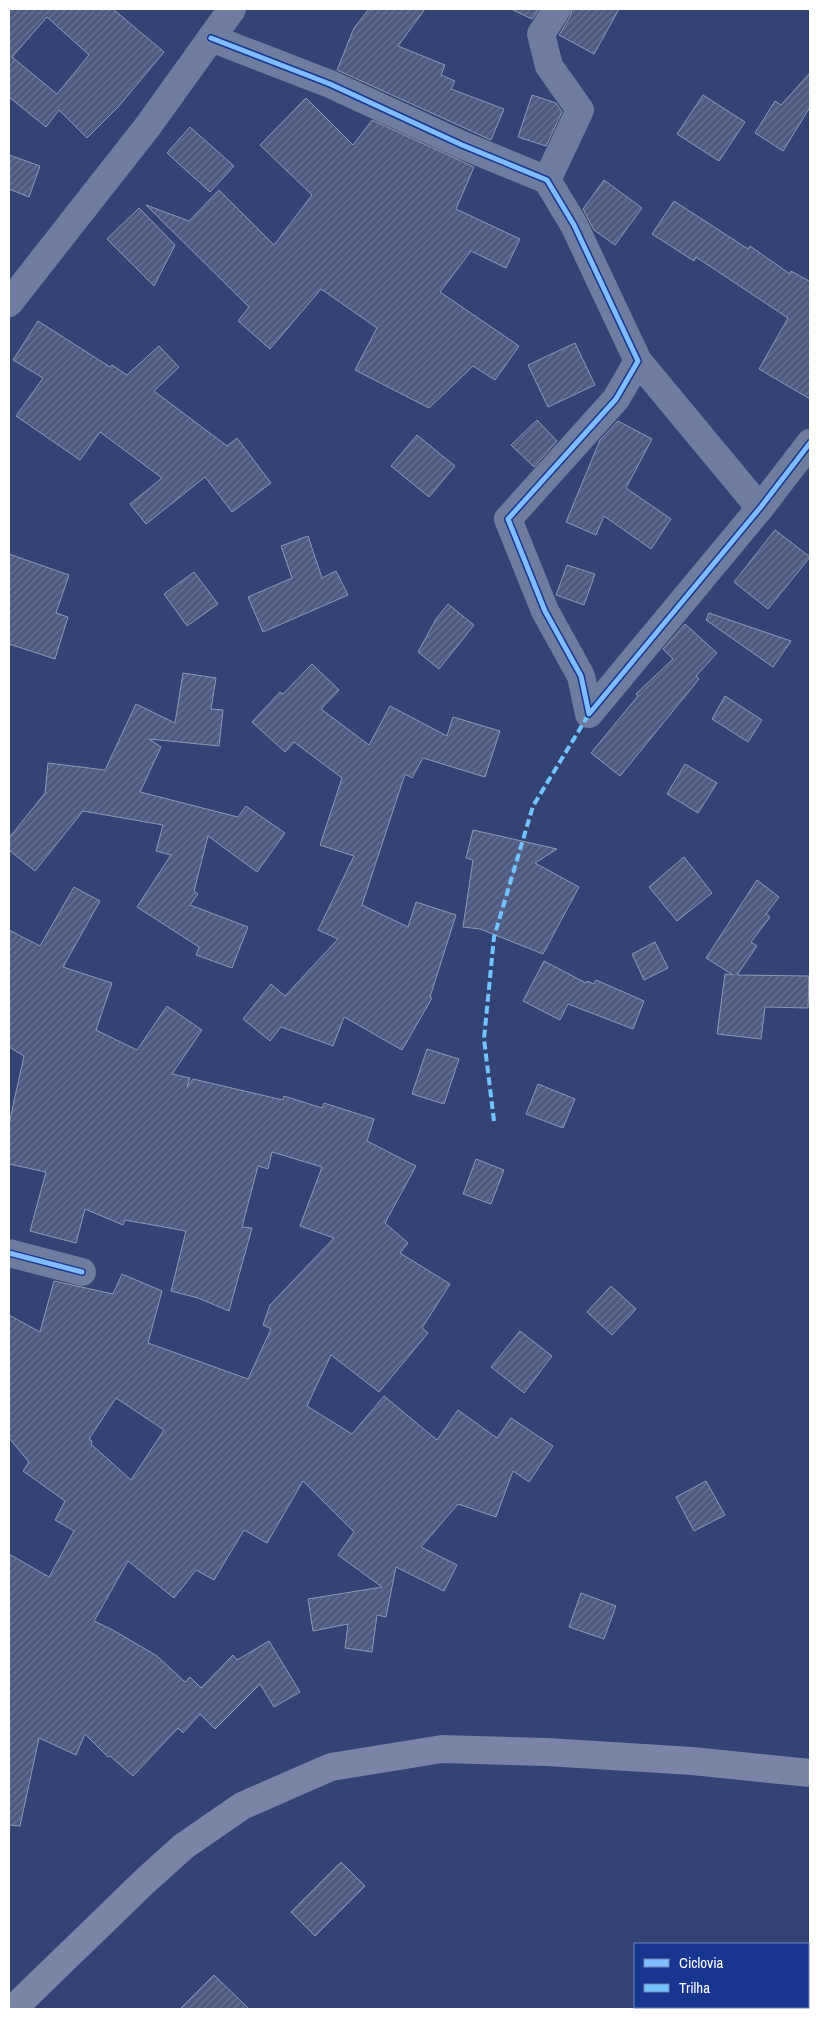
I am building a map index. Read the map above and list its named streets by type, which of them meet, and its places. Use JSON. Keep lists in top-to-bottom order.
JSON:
{
  "legend": ["Ciclovia", "Trilha"]
}
